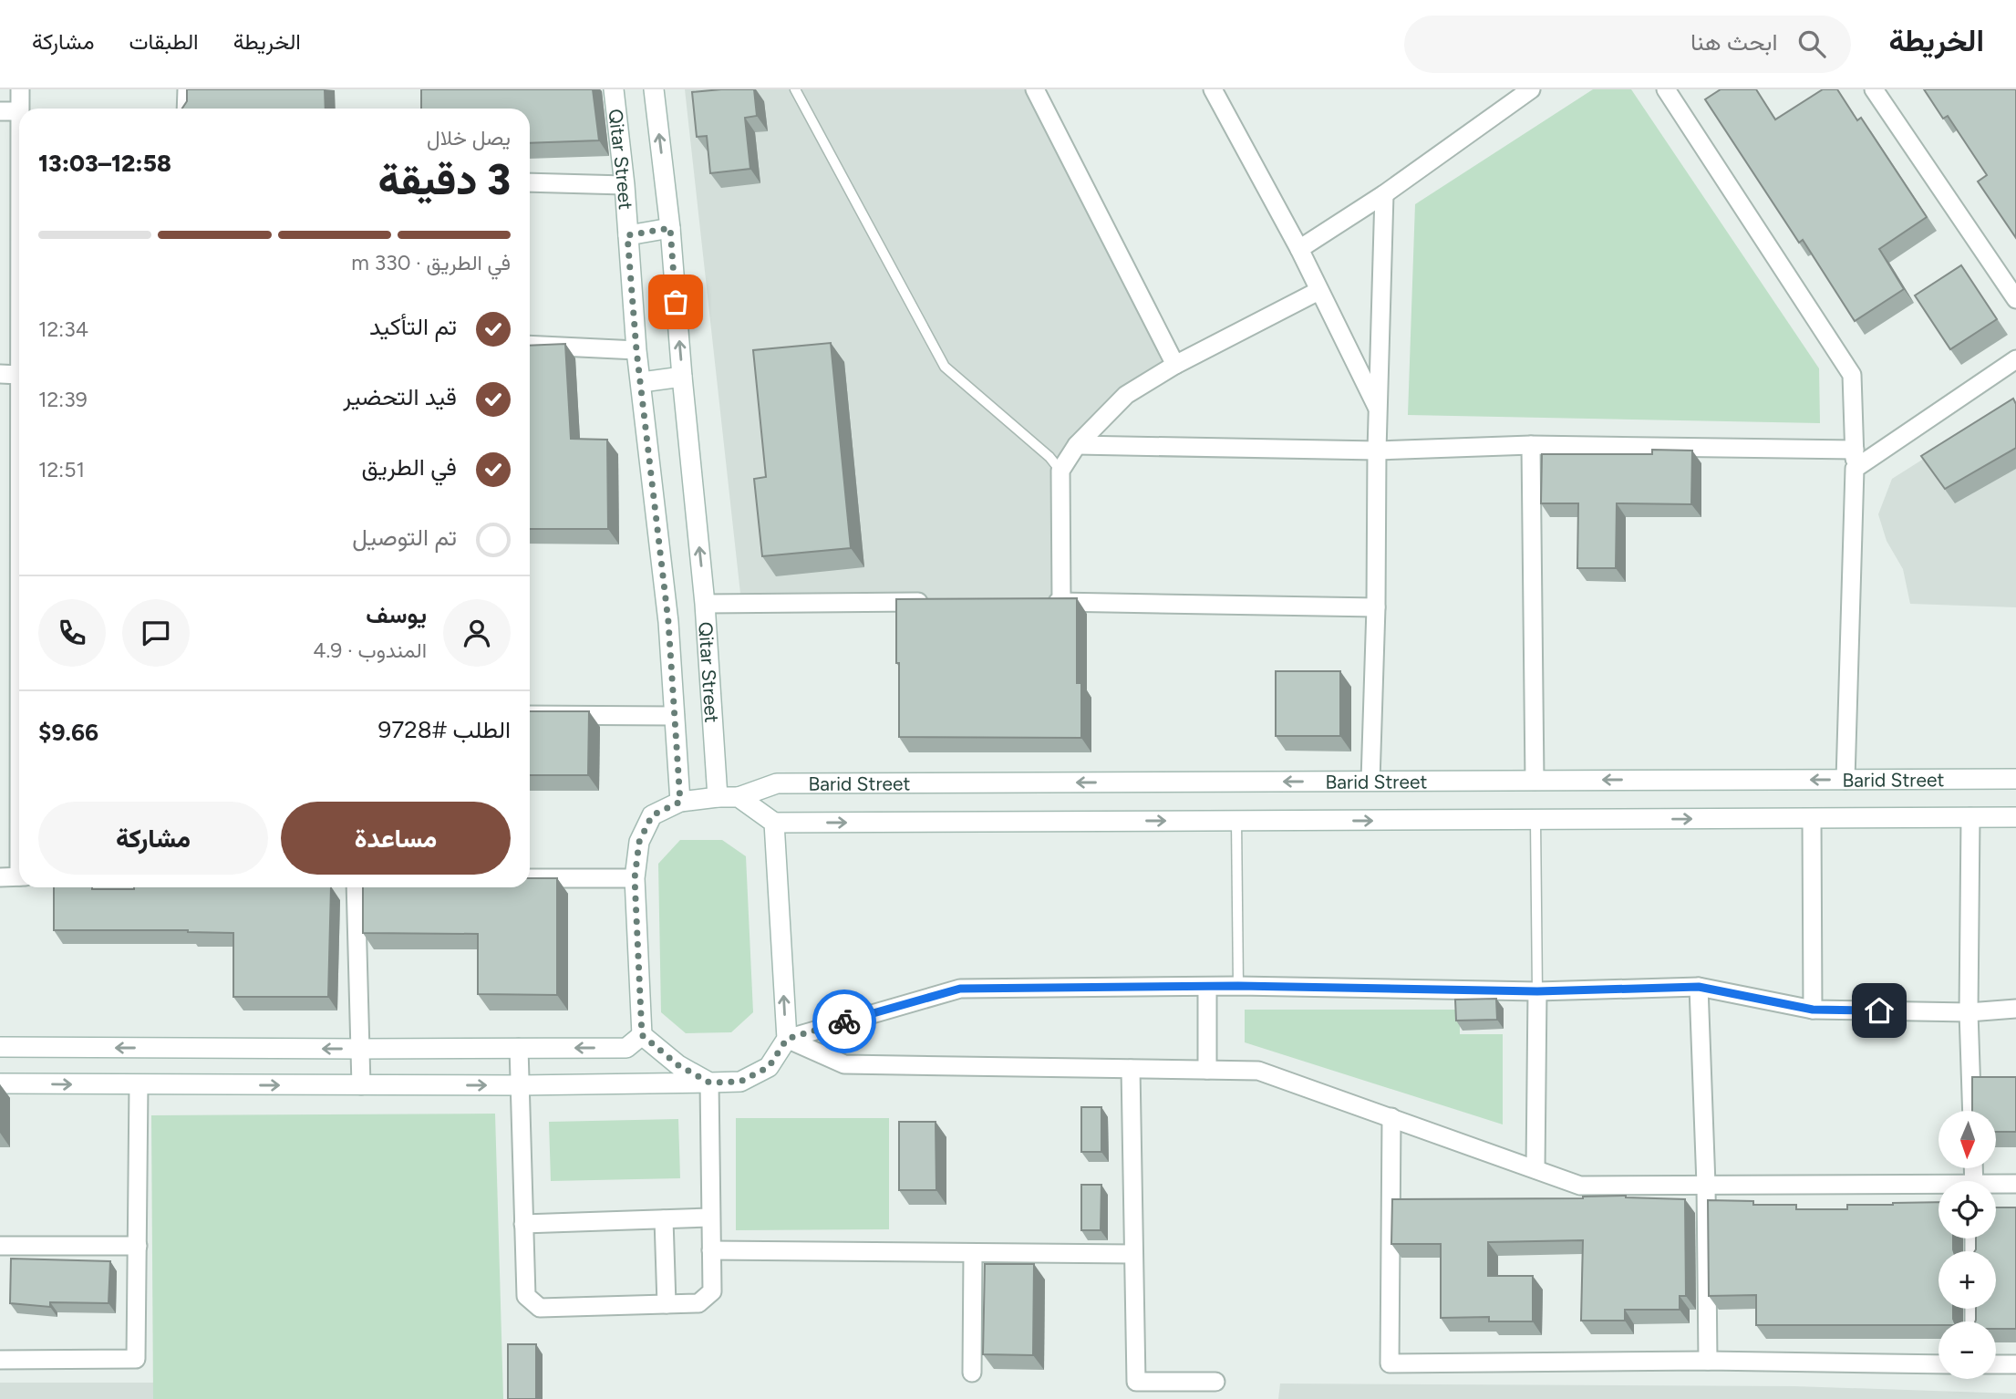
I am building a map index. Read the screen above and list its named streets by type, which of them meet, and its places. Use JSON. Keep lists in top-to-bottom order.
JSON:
{
  "streets": {
    "main road": ["Qitar Street", "Barid Street"]
  },
  "crossings": [
    ["Qitar Street", "Barid Street"]
  ],
  "north": "bottom",
  "page": {
    "header": "الخريطة",
    "search": "ابحث هنا",
    "nav": ["الخريطة", "الطبقات", "مشاركة"],
    "heading": ["3 دقيقة", "يصل خلال", "12:58–13:03"],
    "panel": [
      "يوسف",
      "المندوب · 4.9",
      "الطلب #9728",
      "$9.66"
    ],
    "bar": "في الطريق · 330 m",
    "list": [
      ["تم التأكيد", "12:34"],
      ["قيد التحضير", "12:39"],
      ["في الطريق", "12:51"],
      "تم التوصيل"
    ],
    "buttons": ["مساعدة", "مشاركة"],
    "map_buttons": ["+", "−"]
  }
}
